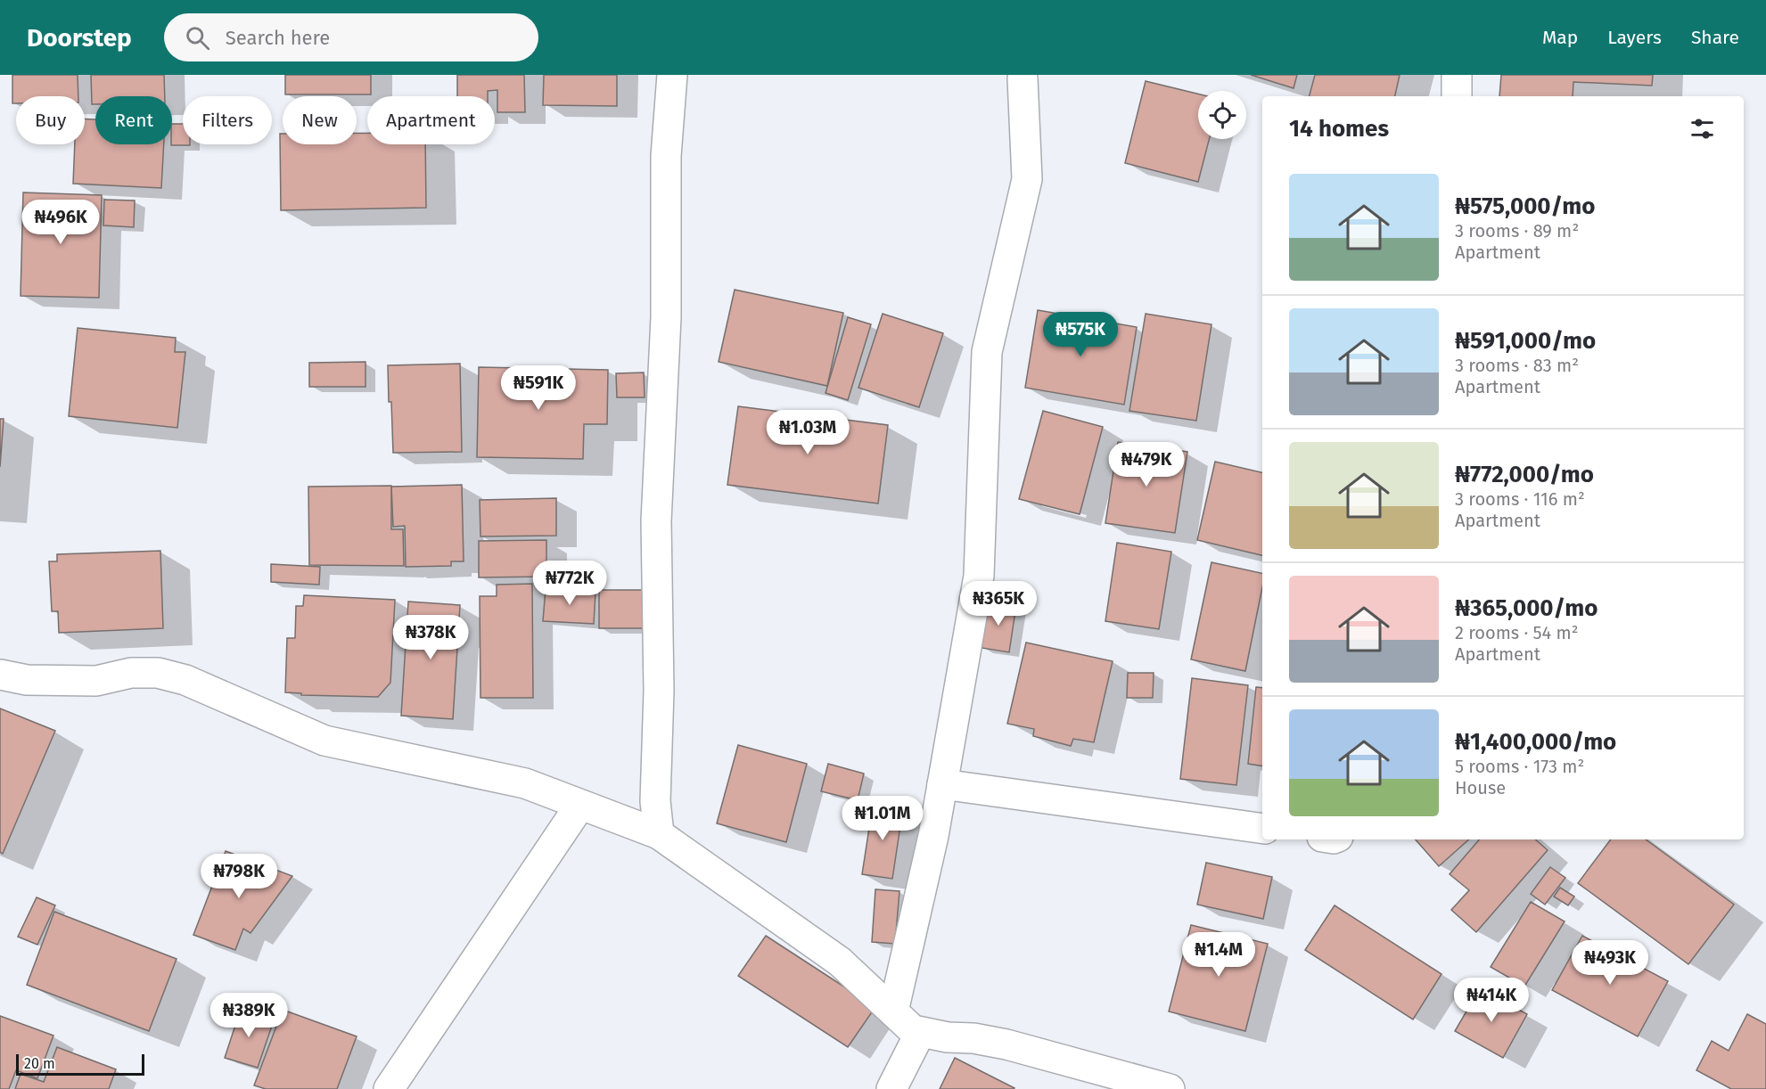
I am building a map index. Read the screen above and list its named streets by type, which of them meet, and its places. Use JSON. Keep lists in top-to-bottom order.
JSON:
{
  "scale_bar": "20 m",
  "page": {
    "header": "Doorstep",
    "search": "Search here",
    "nav": ["Map", "Layers", "Share"],
    "chip": [
      "Buy",
      "Rent",
      "Filters",
      "New",
      "Apartment"
    ],
    "heading": "14 homes",
    "list": [
      {
        "name": "₦575,000/mo",
        "note": "3 rooms · 89 m² · Apartment"
      },
      {
        "name": "₦591,000/mo",
        "note": "3 rooms · 83 m² · Apartment"
      },
      {
        "name": "₦772,000/mo",
        "note": "3 rooms · 116 m² · Apartment"
      },
      {
        "name": "₦365,000/mo",
        "note": "2 rooms · 54 m² · Apartment"
      },
      {
        "name": "₦1,400,000/mo",
        "note": "5 rooms · 173 m² · House"
      }
    ],
    "price": [
      "₦496K",
      "₦575K",
      "₦591K",
      "₦1.03M",
      "₦479K",
      "₦772K",
      "₦365K",
      "₦378K",
      "₦1.01M",
      "₦798K",
      "₦1.4M",
      "₦493K",
      "₦414K",
      "₦389K"
    ],
    "scale": "20 m"
  }
}
